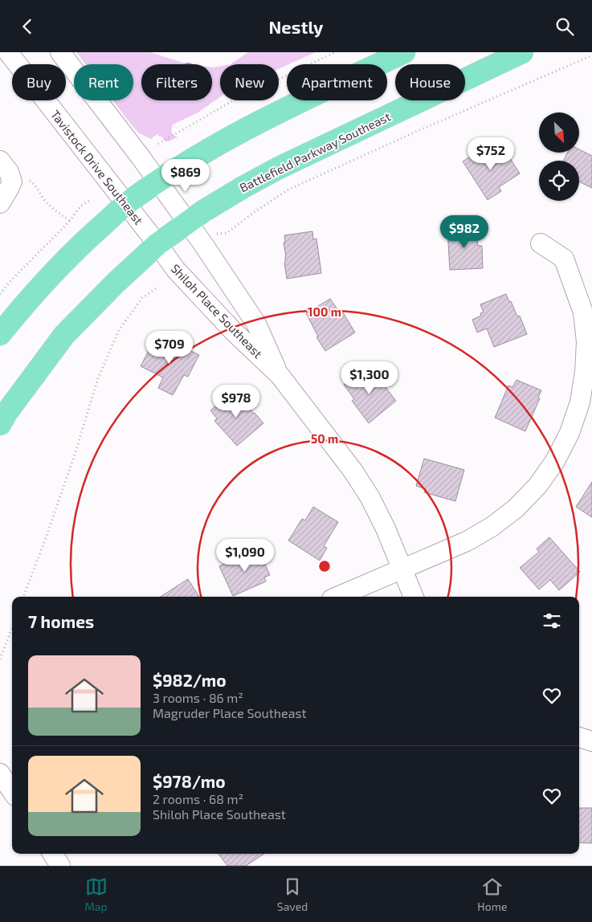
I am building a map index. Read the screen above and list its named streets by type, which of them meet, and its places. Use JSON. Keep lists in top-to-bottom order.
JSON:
{
  "streets": {
    "main road": ["Battlefield Parkway Southeast"],
    "street": ["Tavistock Drive Southeast", "Shiloh Place Southeast"]
  },
  "crossings": [
    ["Battlefield Parkway Southeast", "Tavistock Drive Southeast"],
    ["Battlefield Parkway Southeast", "Shiloh Place Southeast"],
    ["Tavistock Drive Southeast", "Shiloh Place Southeast"]
  ],
  "north": "bottom right",
  "page": {
    "header": "Nestly",
    "chip": [
      "Buy",
      "Rent",
      "Filters",
      "New",
      "Apartment",
      "House"
    ],
    "price": [
      "$752",
      "$869",
      "$982",
      "$709",
      "$1,300",
      "$978",
      "$1,090"
    ],
    "heading": "7 homes",
    "list": [
      {
        "name": "$982/mo",
        "note": "3 rooms · 86 m² · Magruder Place Southeast"
      },
      {
        "name": "$978/mo",
        "note": "2 rooms · 68 m² · Shiloh Place Southeast"
      }
    ],
    "tabs": ["Map", "Saved", "Home"]
  },
  "rings": ["100 m", "50 m"]
}
